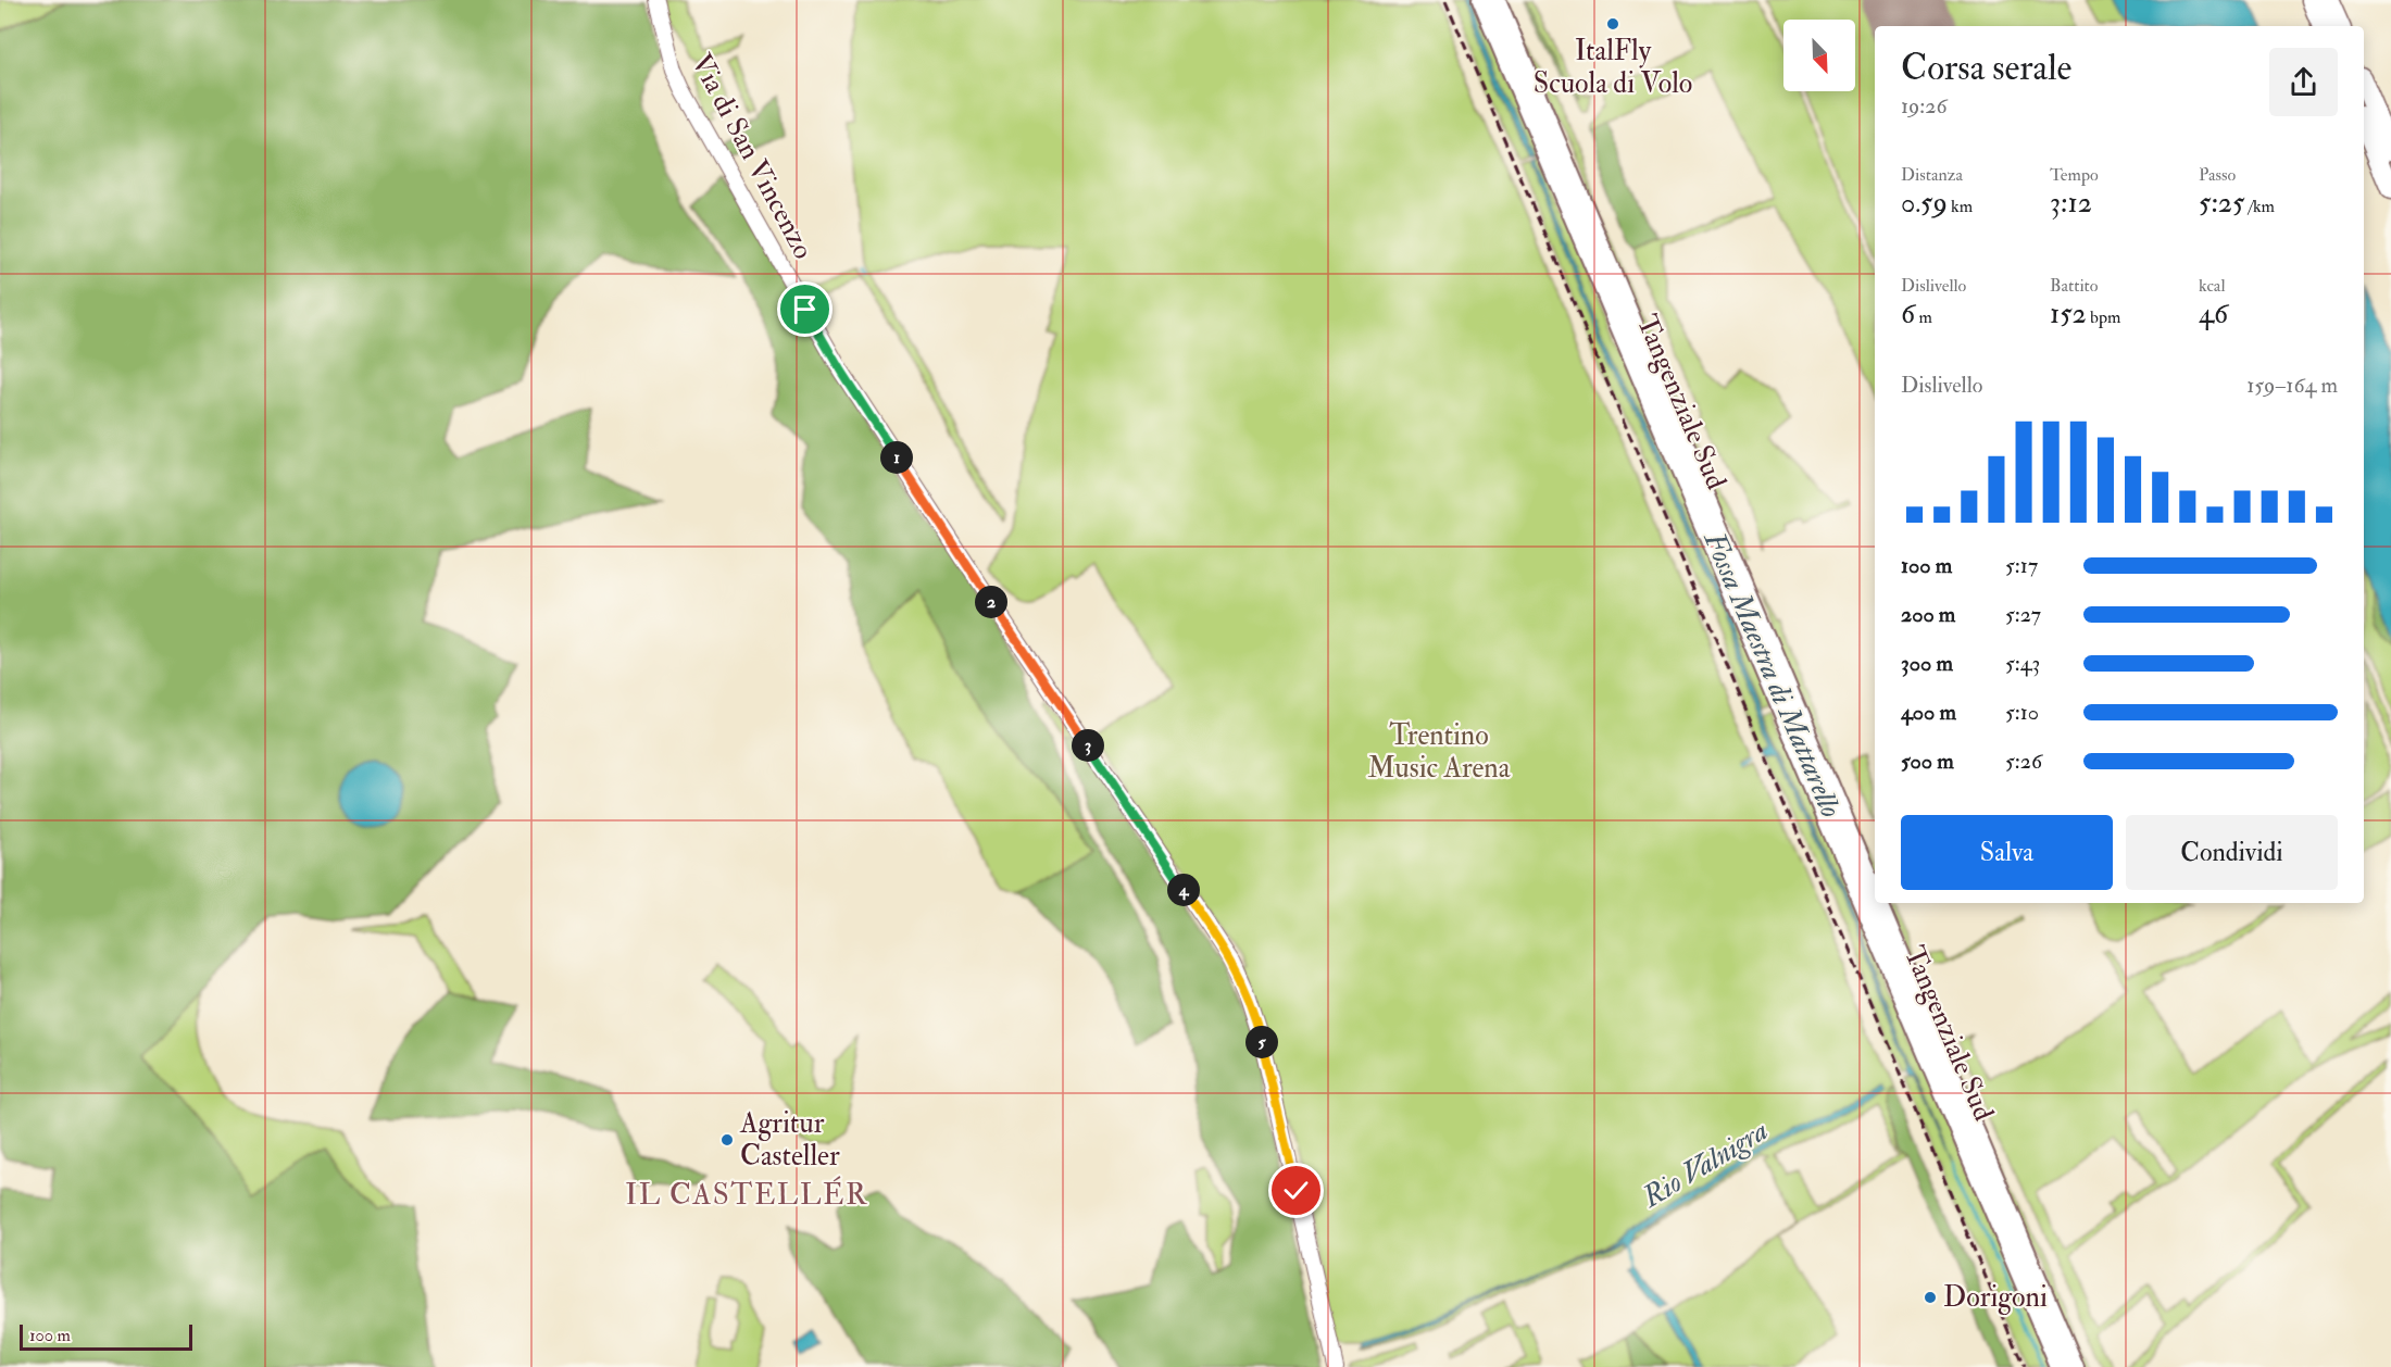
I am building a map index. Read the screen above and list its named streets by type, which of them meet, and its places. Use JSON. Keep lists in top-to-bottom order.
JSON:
{
  "streets": {
    "highway": ["Tangenziale Sud"],
    "main road": ["Via di San Vincenzo"]
  },
  "districts": ["IL CASTELLÉR"],
  "water": ["Fossa Maestra di Mattarello", "Rio Valnigra"],
  "parks": ["Trentino Music Arena"],
  "places": ["ItalFly Scuola di Volo", "Agritur Casteller", "Dorigoni"],
  "scale_bar": "100 m",
  "north": "bottom right",
  "page": {
    "heading": ["Corsa serale", "19:26"],
    "stats": [
      ["Distanza", "0.59 km"],
      ["Tempo", "3:12"],
      ["Passo", "5:25 /km"],
      ["Dislivello", "6 m"],
      ["Battito", "152 bpm"],
      ["kcal", "46"]
    ],
    "chart": ["Dislivello", "159–164 m"],
    "pins": [
      "1",
      "2",
      "3",
      "4",
      "5"
    ],
    "list": [
      {
        "name": "100 m",
        "note": "5:17"
      },
      {
        "name": "200 m",
        "note": "5:27"
      },
      {
        "name": "300 m",
        "note": "5:43"
      },
      {
        "name": "400 m",
        "note": "5:10"
      },
      {
        "name": "500 m",
        "note": "5:26"
      }
    ],
    "buttons": ["Salva", "Condividi"],
    "scale": "100 m"
  }
}
